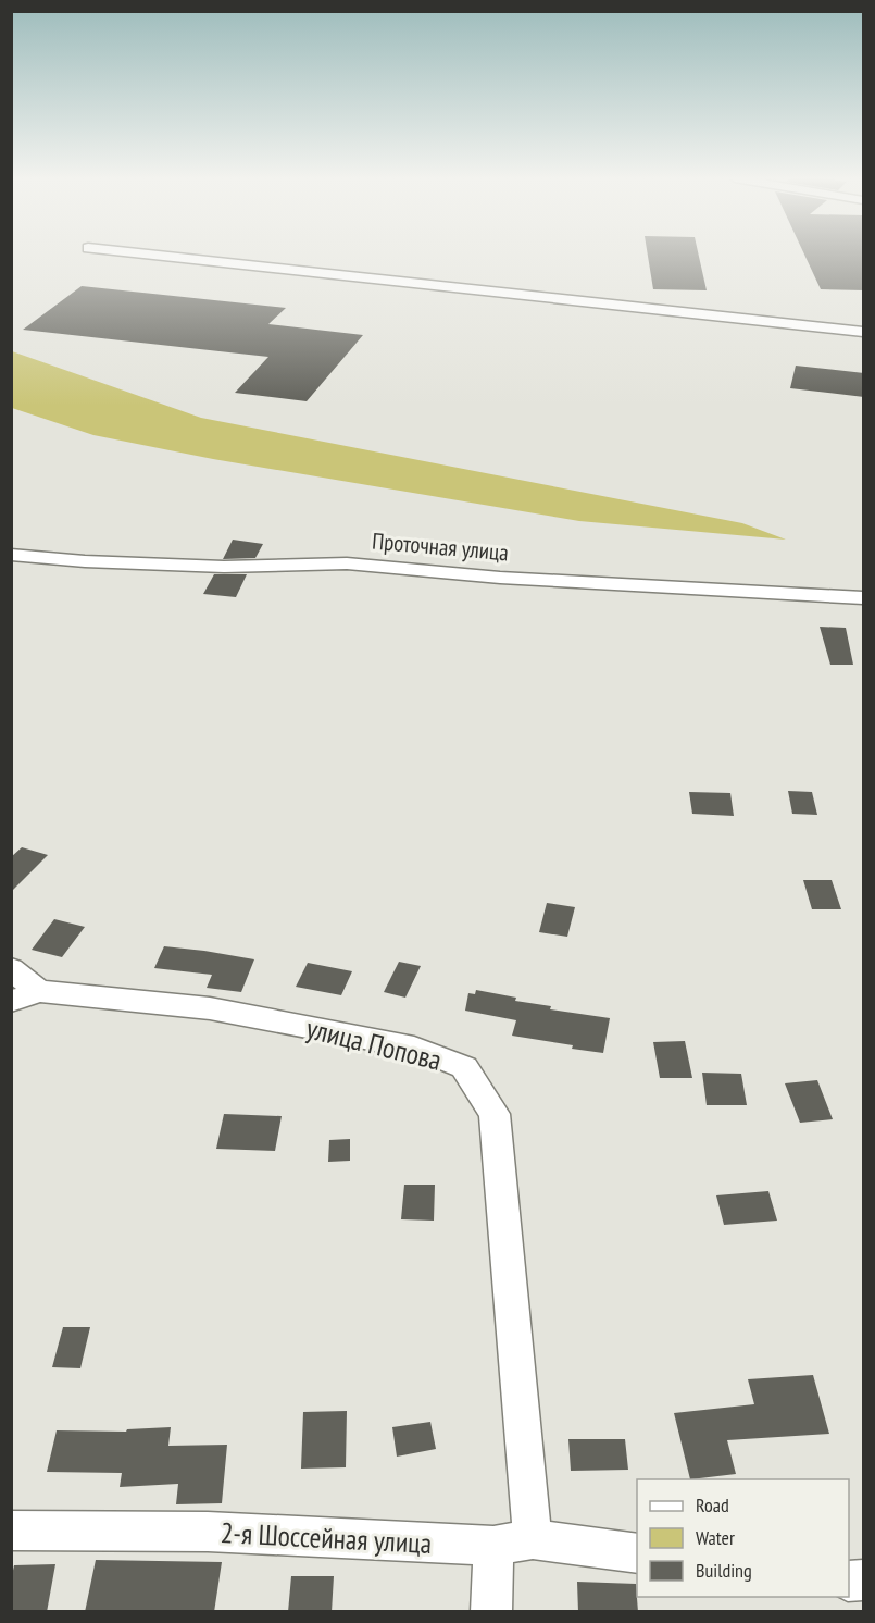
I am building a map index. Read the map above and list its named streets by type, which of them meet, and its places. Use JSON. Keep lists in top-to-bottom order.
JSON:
{
  "streets": {
    "street": ["Проточная улица", "улица Попова", "2-я Шоссейная улица"]
  },
  "crossings": [
    ["улица Попова", "2-я Шоссейная улица"]
  ],
  "legend": ["Road", "Water", "Building"]
}
